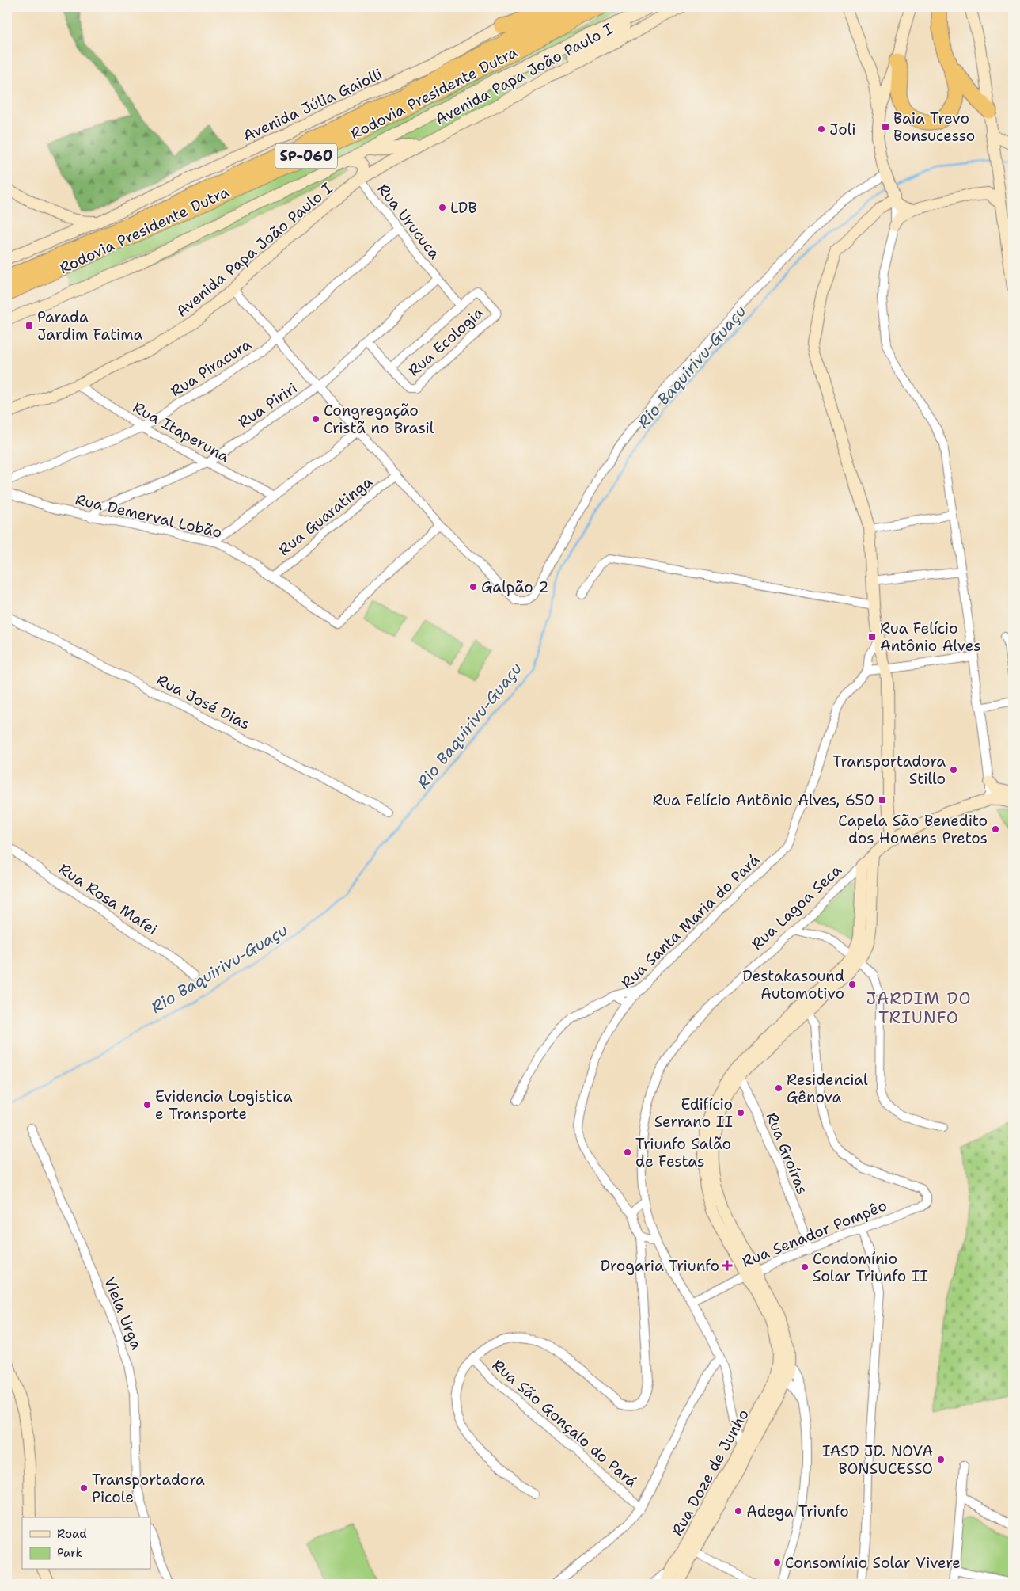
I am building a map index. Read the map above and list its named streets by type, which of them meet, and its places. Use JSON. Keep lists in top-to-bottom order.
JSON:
{
  "streets": {
    "highway": ["Rodovia Presidente Dutra", "SP-060"],
    "main road": [
      "Avenida Papa João Paulo I",
      "Avenida Júlia Gaiolli",
      "Rua Lagoa Seca",
      "Rua Doze de Junho"
    ],
    "street": [
      "Rua Urucuca",
      "Rua Ecologia",
      "Rua Piracura",
      "Rua Piriri",
      "Rua Itaperuna",
      "Rua Demerval Lobão",
      "Rua Guaratinga",
      "Rua José Dias",
      "Rua Rosa Mafei",
      "Rua Santa Maria do Pará",
      "Rua Groíras",
      "Rua Senador Pompêo",
      "Viela Urga",
      "Rua São Gonçalo do Pará"
    ]
  },
  "crossings": [
    ["Avenida Papa João Paulo I", "Rua Urucuca"],
    ["Avenida Papa João Paulo I", "Rua Itaperuna"],
    ["Rua Urucuca", "Rua Ecologia"],
    ["Rua Urucuca", "Rua Piracura"],
    ["Rua Urucuca", "Rua Piriri"],
    ["Rua Piracura", "Rua Itaperuna"],
    ["Rua Piriri", "Rua Itaperuna"],
    ["Rua Piriri", "Rua Demerval Lobão"],
    ["Rua Demerval Lobão", "Rua Guaratinga"],
    ["Rua Lagoa Seca", "Rua Senador Pompêo"],
    ["Rua Lagoa Seca", "Rua Doze de Junho"],
    ["Rua Groíras", "Rua Senador Pompêo"]
  ],
  "districts": ["JARDIM DO TRIUNFO"],
  "water": ["Rio Baquirivu-Guaçu"],
  "places": {
    "transit": [
      "Baia Trevo Bonsucesso",
      "Parada Jardim Fatima",
      "Rua Felício Antônio Alves",
      "Rua Felício Antônio Alves, 650"
    ],
    "other": [
      "Joli",
      "LDB",
      "Congregação Cristã no Brasil",
      "Galpão 2",
      "Transportadora Stillo",
      "Capela São Benedito dos Homens Pretos",
      "Destakasound Automotivo",
      "Residencial Gênova",
      "Evidencia Logistica e Transporte",
      "Edifício Serrano II",
      "Triunfo Salão de Festas",
      "Condomínio Solar Triunfo II",
      "IASD JD. NOVA BONSUCESSO",
      "Transportadora Picole",
      "Adega Triunfo",
      "Consomínio Solar Vivere"
    ],
    "health": ["Drogaria Triunfo"]
  },
  "legend": ["Road", "Park"]
}
